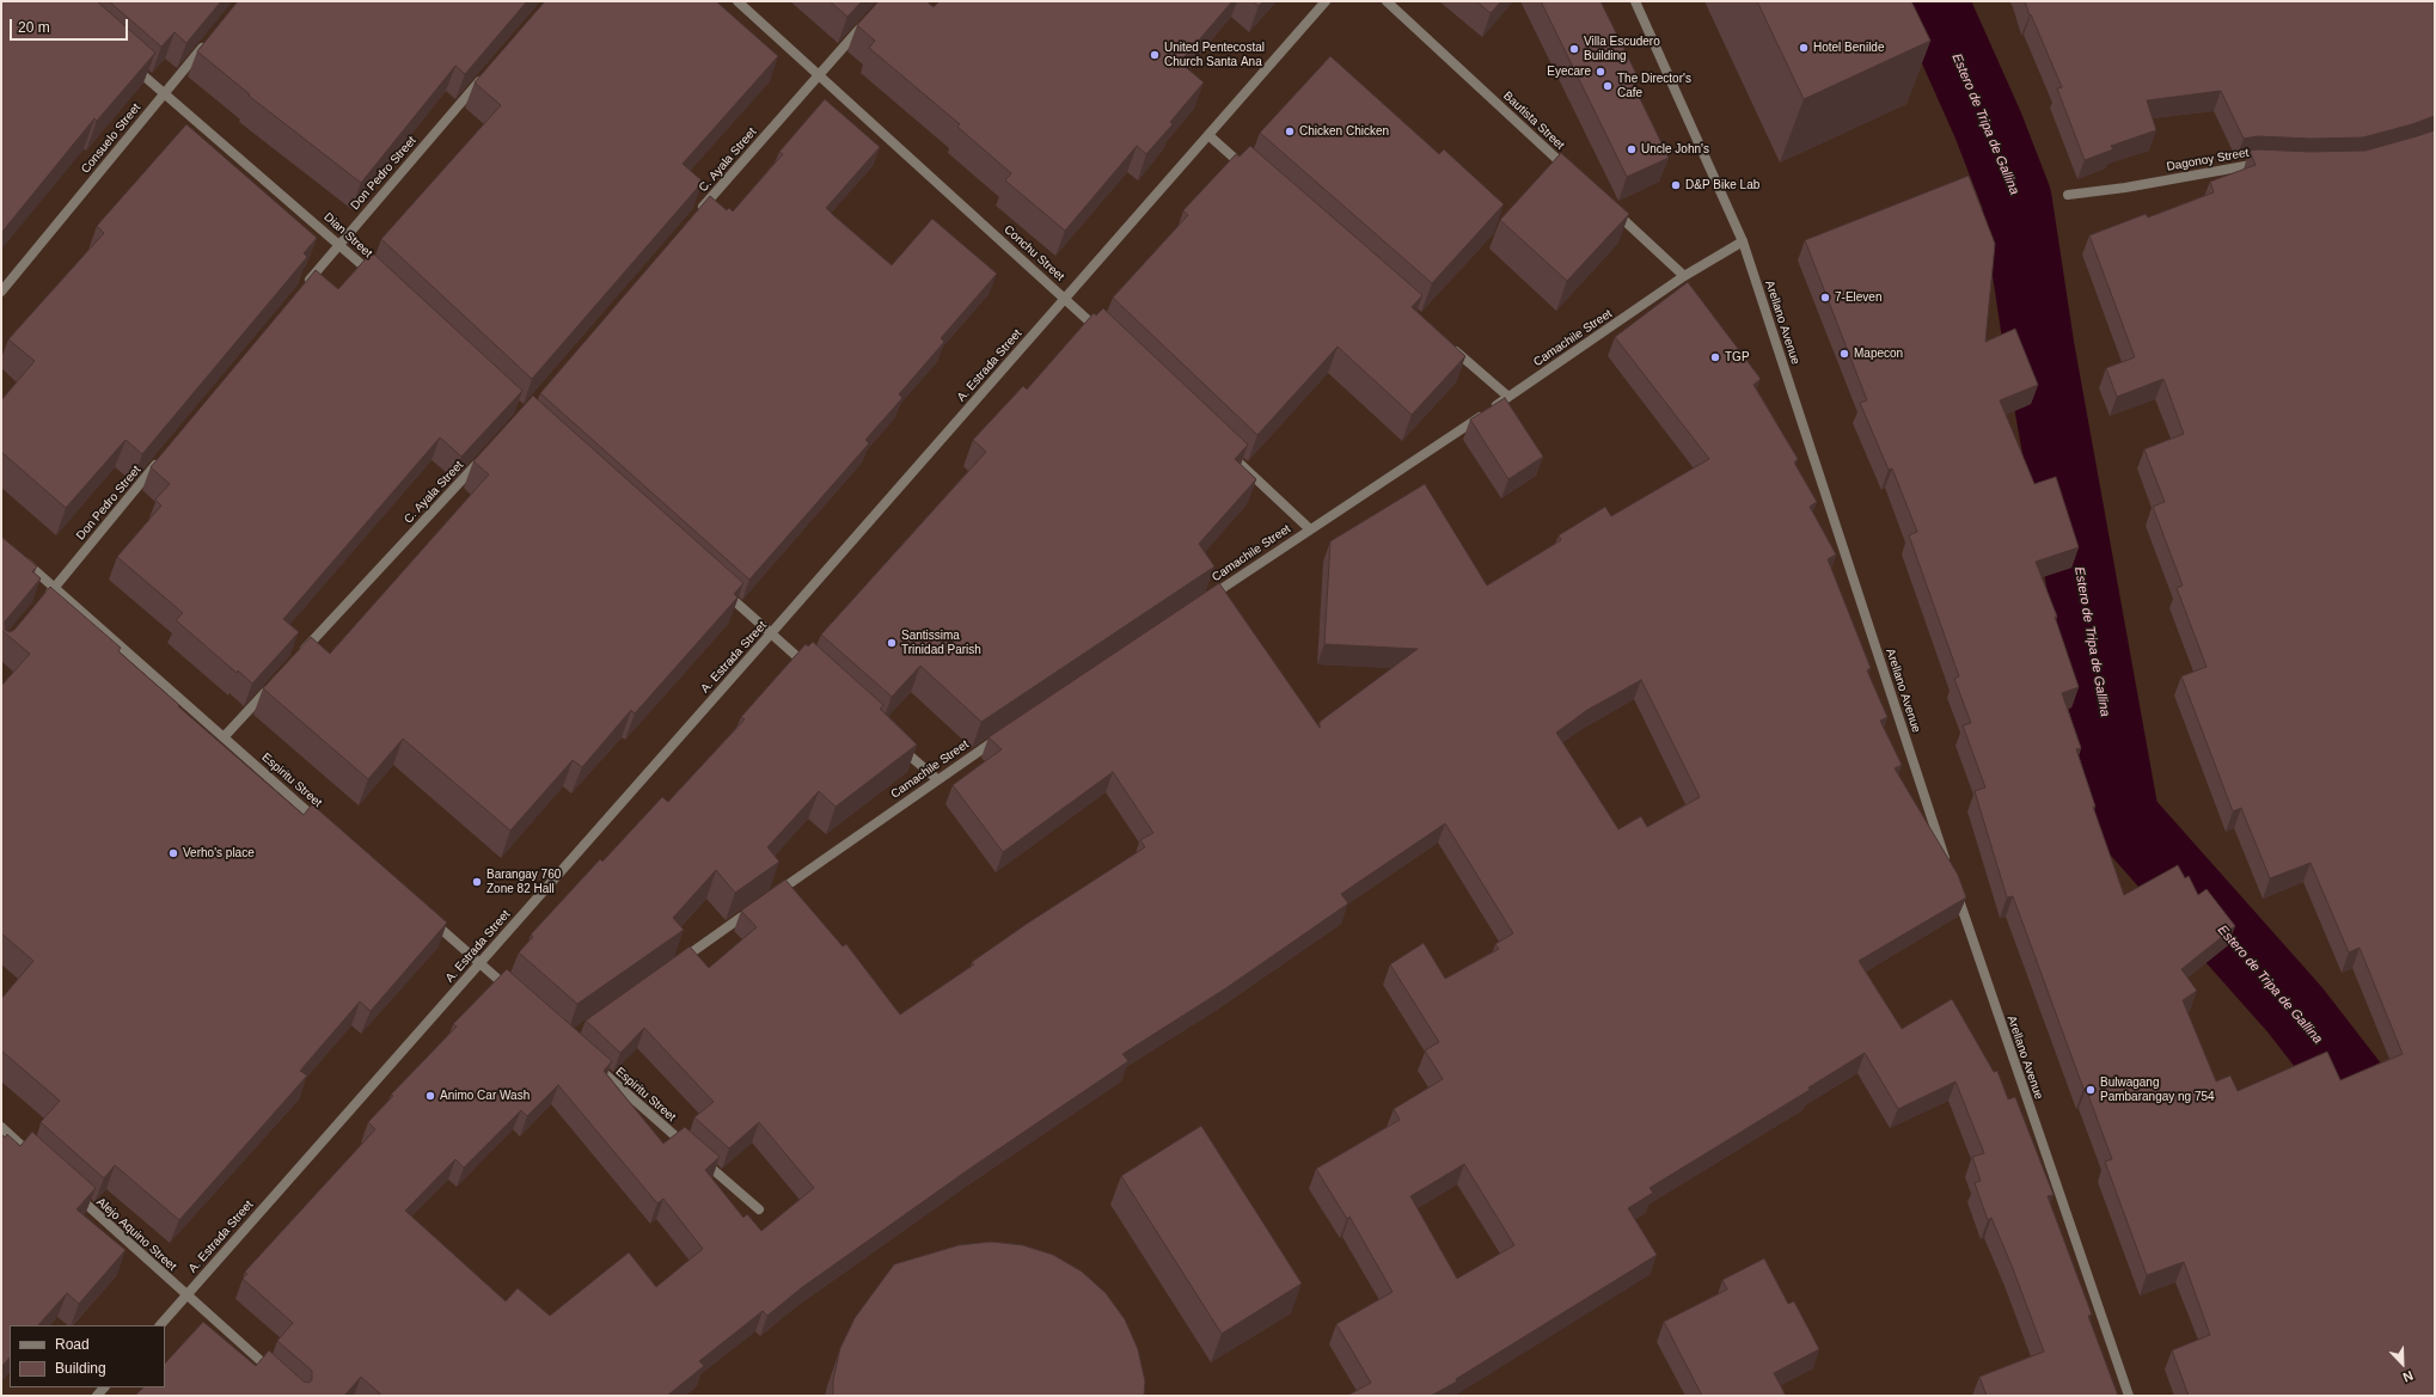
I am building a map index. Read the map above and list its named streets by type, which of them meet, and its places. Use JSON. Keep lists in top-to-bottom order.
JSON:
{
  "streets": {
    "street": [
      "Bautista Street",
      "Consuelo Street",
      "C. Ayala Street",
      "Dagonoy Street",
      "Don Pedro Street",
      "Dian Street",
      "Conchu Street",
      "Arellano Avenue",
      "Camachile Street",
      "A. Estrada Street",
      "Espiritu Street",
      "Alejo Aquino Street"
    ]
  },
  "crossings": [
    ["Consuelo Street", "Dian Street"],
    ["C. Ayala Street", "Conchu Street"],
    ["Don Pedro Street", "Dian Street"],
    ["Don Pedro Street", "Espiritu Street"],
    ["Conchu Street", "A. Estrada Street"],
    ["Arellano Avenue", "Camachile Street"],
    ["A. Estrada Street", "Alejo Aquino Street"]
  ],
  "water": ["Estero de Tripa de Gallina"],
  "places": [
    "Hotel Benilde",
    "Villa Escudero Building",
    "United Pentecostal Church Santa Ana",
    "Eyecare",
    "The Director's Cafe",
    "Chicken Chicken",
    "Uncle John's",
    "D&P Bike Lab",
    "7-Eleven",
    "Mapecon",
    "TGP",
    "Santissima Trinidad Parish",
    "Verho's place",
    "Barangay 760 Zone 82 Hall",
    "Bulwagang Pambarangay ng 754",
    "Animo Car Wash"
  ],
  "legend": ["Road", "Building"],
  "scale_bar": "20 m",
  "north": "bottom right"
}
